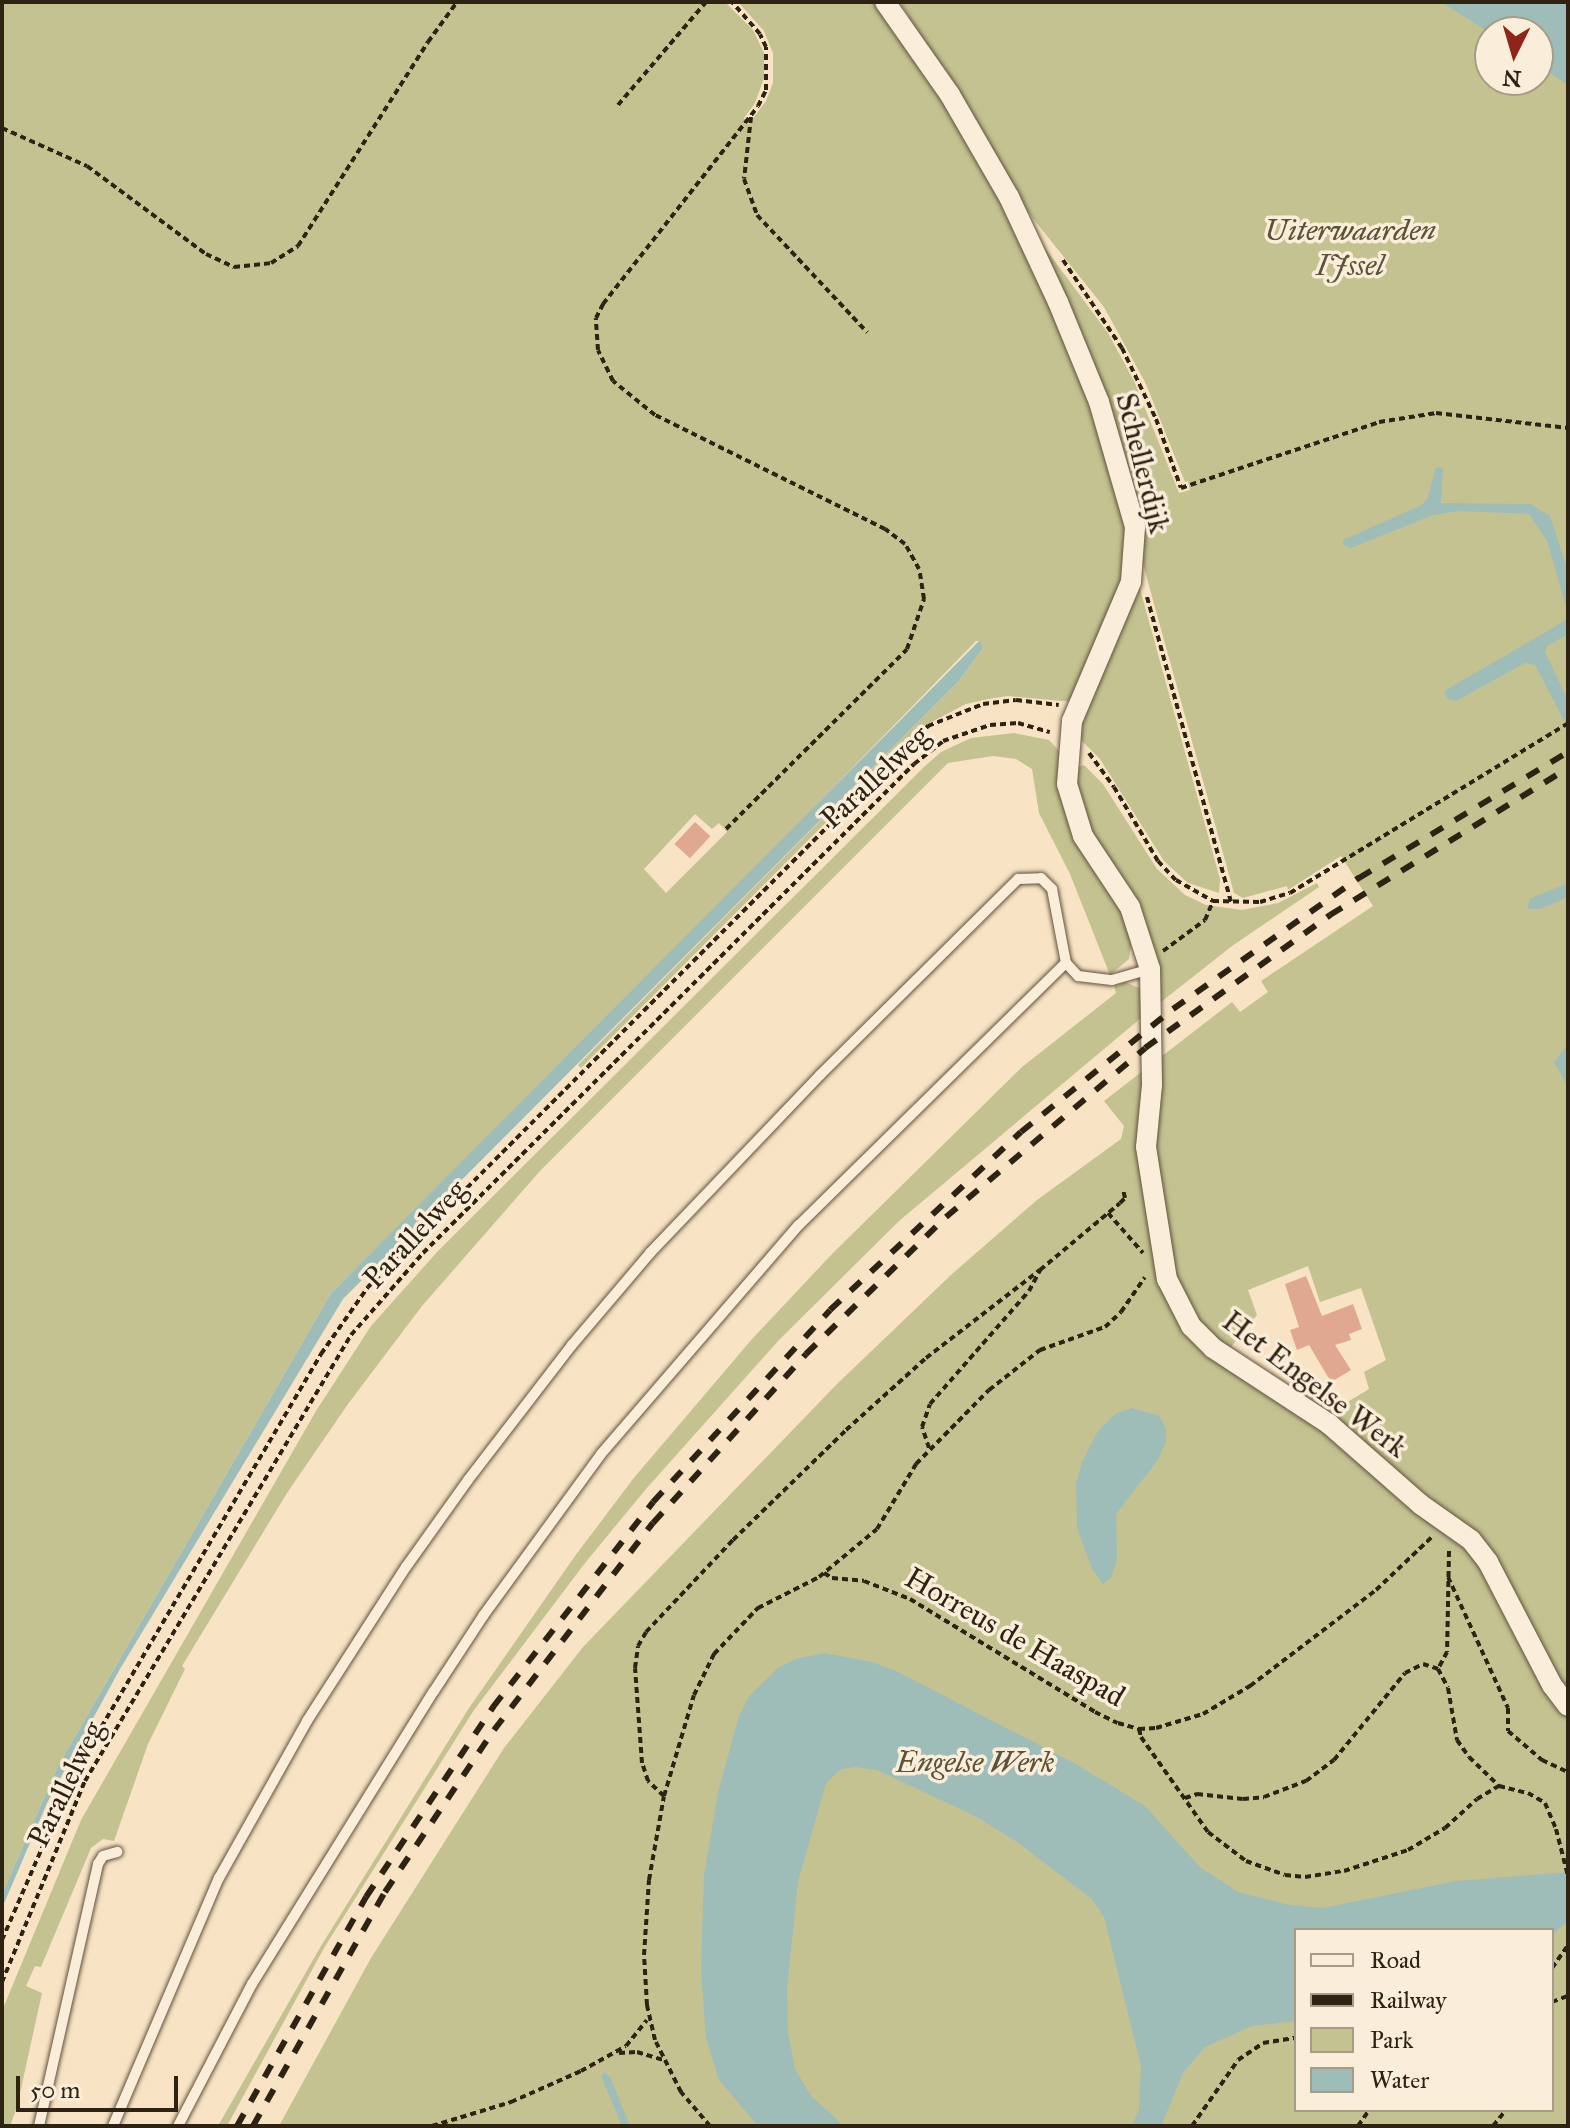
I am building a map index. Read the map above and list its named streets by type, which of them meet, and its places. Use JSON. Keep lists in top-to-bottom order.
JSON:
{
  "streets": {
    "street": ["Schellerdijk", "Het Engelse Werk"],
    "path": ["Parallelweg", "Horreus de Haaspad"]
  },
  "crossings": [
    ["Schellerdijk", "Parallelweg"],
    ["Schellerdijk", "Het Engelse Werk"],
    ["Het Engelse Werk", "Horreus de Haaspad"]
  ],
  "parks": ["Uiterwaarden IJssel", "Engelse Werk"],
  "legend": [
    "Road",
    "Railway",
    "Park",
    "Water"
  ],
  "scale_bar": "50 m",
  "north": "bottom"
}
